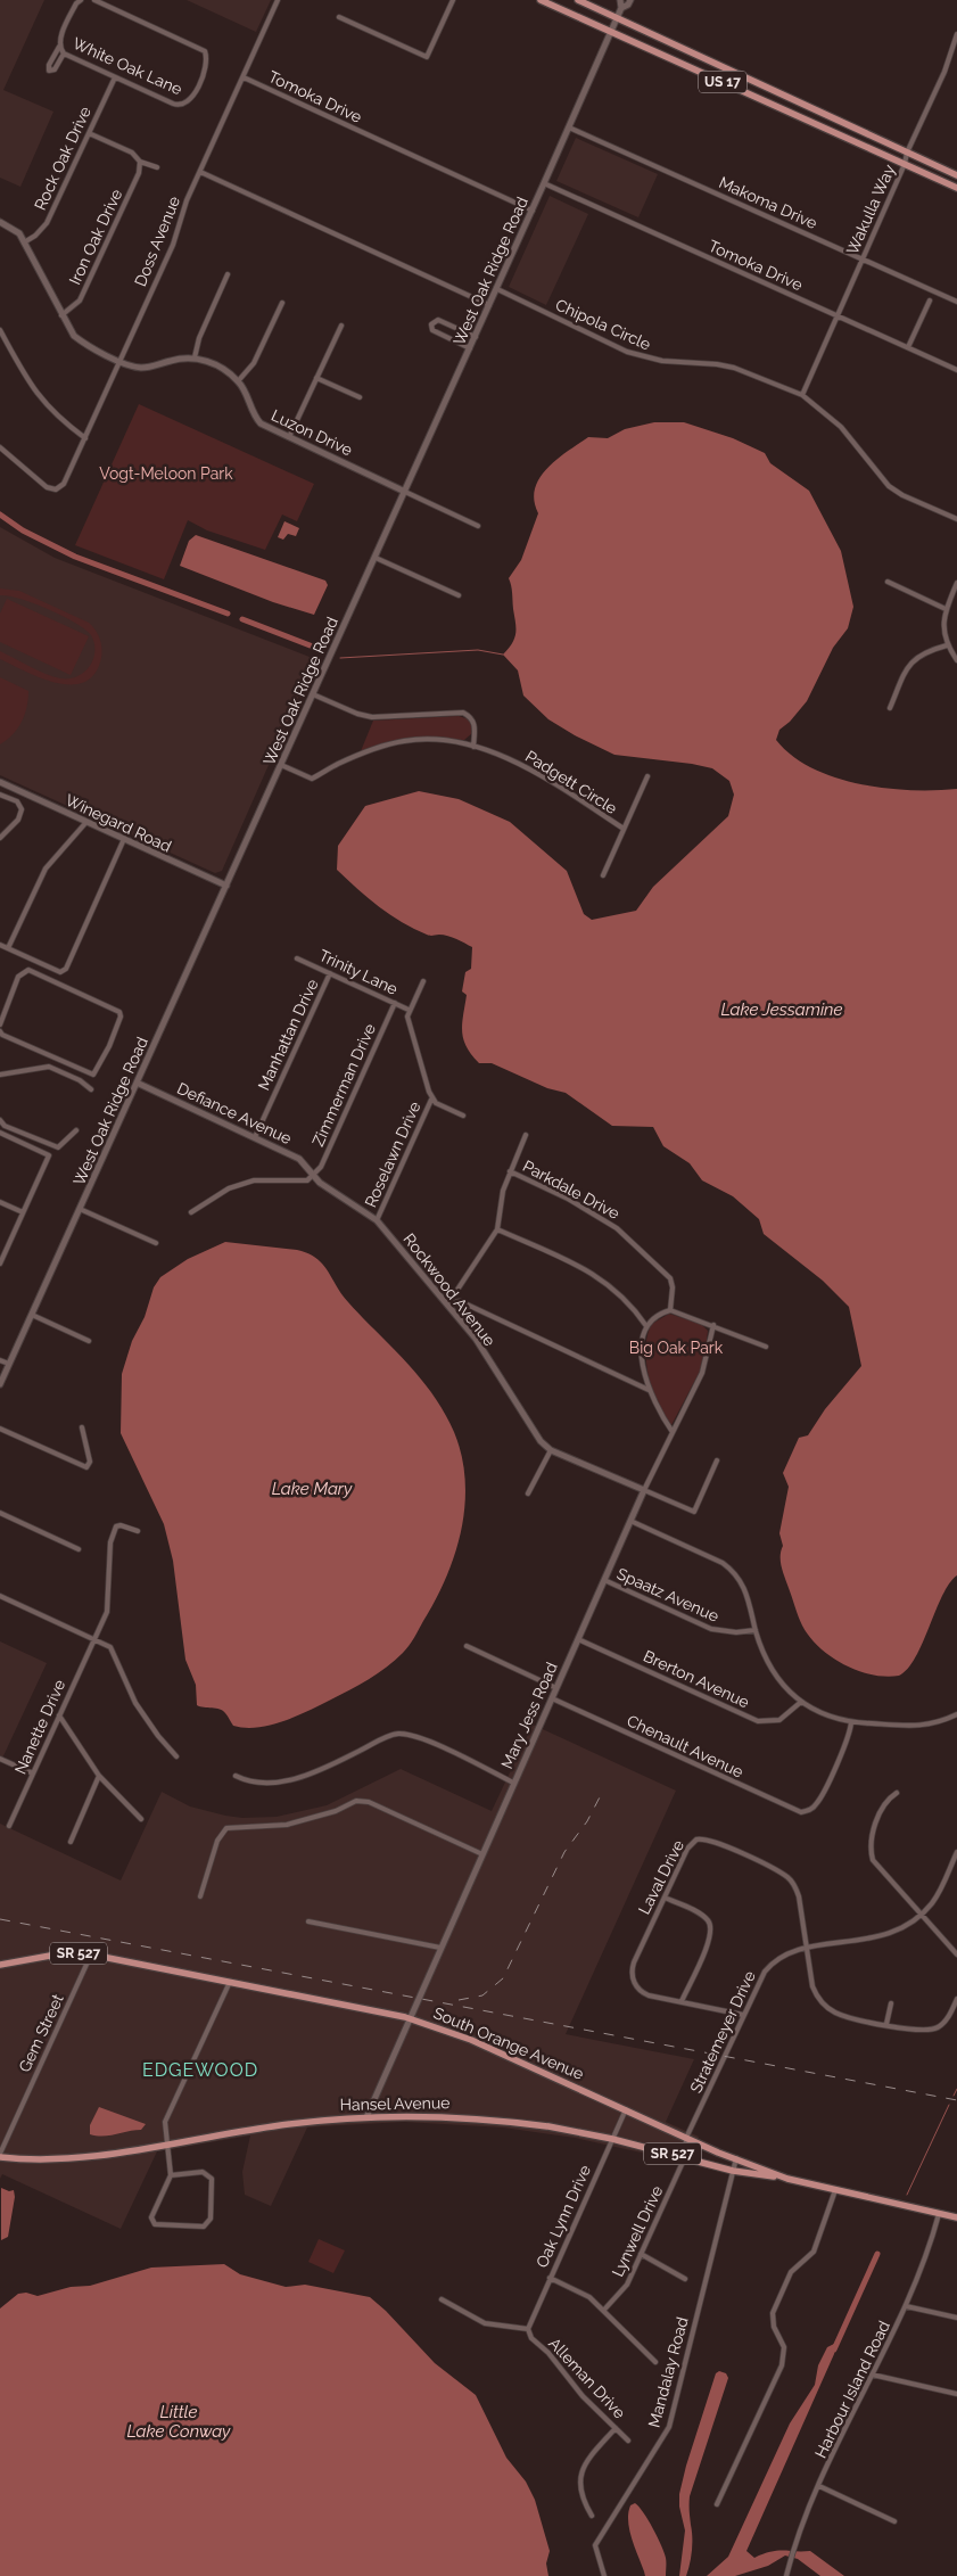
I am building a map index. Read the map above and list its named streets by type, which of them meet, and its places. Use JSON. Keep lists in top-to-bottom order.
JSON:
{
  "streets": {
    "main road": [
      "US 17",
      "SR 527",
      "South Orange Avenue",
      "Hansel Avenue"
    ],
    "street": [
      "White Oak Lane",
      "Tomoka Drive",
      "Rock Oak Drive",
      "Makoma Drive",
      "Wakulla Way",
      "Iron Oak Drive",
      "Doss Avenue",
      "West Oak Ridge Road",
      "Chipola Circle",
      "Luzon Drive",
      "Padgett Circle",
      "Winegard Road",
      "Trinity Lane",
      "Manhattan Drive",
      "Zimmerman Drive",
      "Defiance Avenue",
      "Roselawn Drive",
      "Parkdale Drive",
      "Rockwood Avenue",
      "Spaatz Avenue",
      "Brerton Avenue",
      "Mary Jess Road",
      "Nanette Drive",
      "Chenault Avenue",
      "Laval Drive",
      "Stratemeyer Drive",
      "Gem Street",
      "Oak Lynn Drive",
      "Lynwell Drive",
      "Mandalay Road",
      "Alleman Drive",
      "Harbour Island Road"
    ]
  },
  "crossings": [
    ["White Oak Lane", "Rock Oak Drive"],
    ["US 17", "Wakulla Way"],
    ["US 17", "West Oak Ridge Road"],
    ["Tomoka Drive", "Wakulla Way"],
    ["Tomoka Drive", "Doss Avenue"],
    ["Tomoka Drive", "West Oak Ridge Road"],
    ["Makoma Drive", "Wakulla Way"],
    ["Makoma Drive", "West Oak Ridge Road"],
    ["Wakulla Way", "Chipola Circle"],
    ["West Oak Ridge Road", "Chipola Circle"],
    ["West Oak Ridge Road", "Luzon Drive"],
    ["West Oak Ridge Road", "Padgett Circle"],
    ["West Oak Ridge Road", "Winegard Road"],
    ["West Oak Ridge Road", "Defiance Avenue"],
    ["Trinity Lane", "Manhattan Drive"],
    ["Trinity Lane", "Zimmerman Drive"],
    ["Manhattan Drive", "Defiance Avenue"],
    ["Zimmerman Drive", "Defiance Avenue"],
    ["Zimmerman Drive", "Rockwood Avenue"],
    ["Defiance Avenue", "Rockwood Avenue"],
    ["Roselawn Drive", "Rockwood Avenue"],
    ["Rockwood Avenue", "Mary Jess Road"],
    ["Spaatz Avenue", "Mary Jess Road"],
    ["Brerton Avenue", "Mary Jess Road"],
    ["Mary Jess Road", "Chenault Avenue"],
    ["Mary Jess Road", "South Orange Avenue"],
    ["Mary Jess Road", "Hansel Avenue"],
    ["Laval Drive", "Stratemeyer Drive"],
    ["Stratemeyer Drive", "South Orange Avenue"],
    ["Gem Street", "South Orange Avenue"],
    ["Gem Street", "Hansel Avenue"],
    ["South Orange Avenue", "Hansel Avenue"],
    ["South Orange Avenue", "Oak Lynn Drive"],
    ["South Orange Avenue", "Mandalay Road"],
    ["South Orange Avenue", "Harbour Island Road"],
    ["Hansel Avenue", "Oak Lynn Drive"],
    ["Hansel Avenue", "Lynwell Drive"],
    ["Hansel Avenue", "Mandalay Road"],
    ["Oak Lynn Drive", "Alleman Drive"]
  ],
  "districts": ["EDGEWOOD"],
  "water": ["Lake Jessamine", "Lake Mary", "Little Lake Conway"],
  "parks": ["Vogt-Meloon Park", "Big Oak Park"]
}
